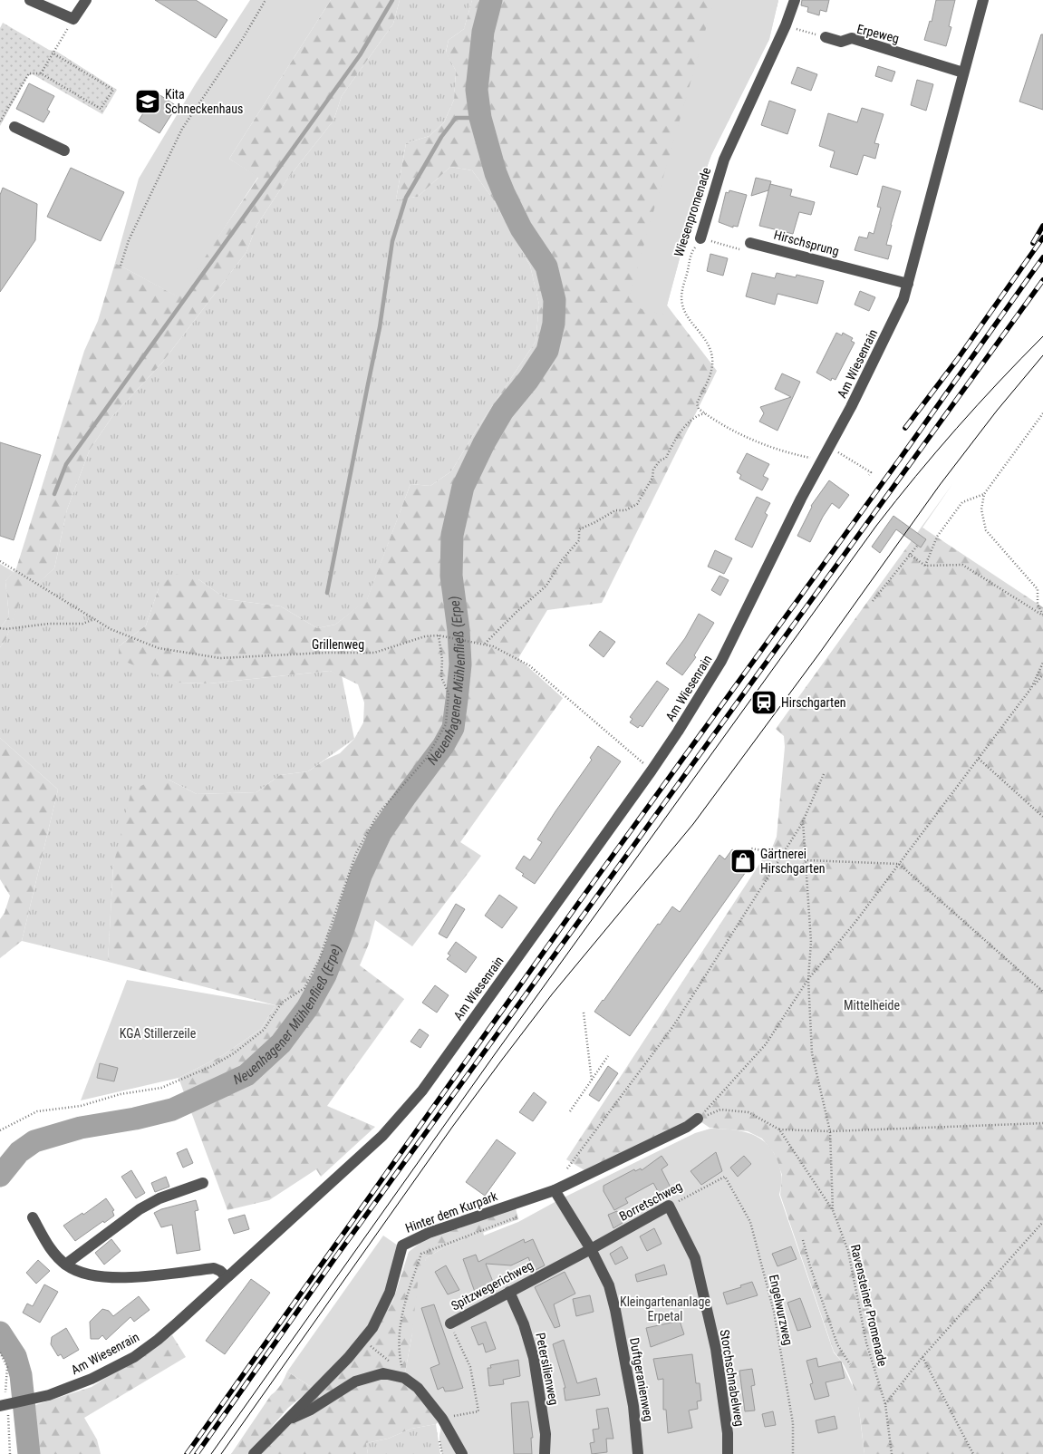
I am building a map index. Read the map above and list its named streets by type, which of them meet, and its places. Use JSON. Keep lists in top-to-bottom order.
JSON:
{
  "streets": {
    "street": [
      "Erpeweg",
      "Wiesenpromenade",
      "Hirschsprung",
      "Am Wiesenrain",
      "Borretschweg",
      "Hinter dem Kurpark",
      "Spitzwegerichweg",
      "Petersilienweg",
      "Storchschnabelweg",
      "Duftgeranienweg"
    ],
    "path": ["Grillenweg", "Ravensteiner Promenade", "Engelwurzweg"]
  },
  "crossings": [
    ["Erpeweg", "Am Wiesenrain"],
    ["Hirschsprung", "Am Wiesenrain"],
    ["Am Wiesenrain", "Grillenweg"],
    ["Borretschweg", "Spitzwegerichweg"],
    ["Borretschweg", "Engelwurzweg"],
    ["Borretschweg", "Storchschnabelweg"],
    ["Borretschweg", "Duftgeranienweg"],
    ["Hinter dem Kurpark", "Ravensteiner Promenade"],
    ["Hinter dem Kurpark", "Duftgeranienweg"],
    ["Spitzwegerichweg", "Petersilienweg"],
    ["Spitzwegerichweg", "Duftgeranienweg"]
  ],
  "water": ["Neuenhagener Mühlenfließ (Erpe)"],
  "parks": ["Mittelheide", "KGA Stillerzeile", "Kleingartenanlage Erpetal"],
  "places": {
    "school or university": ["Kita Schneckenhaus"],
    "station": ["Hirschgarten"],
    "shop": ["Gärtnerei Hirschgarten"]
  }
}
